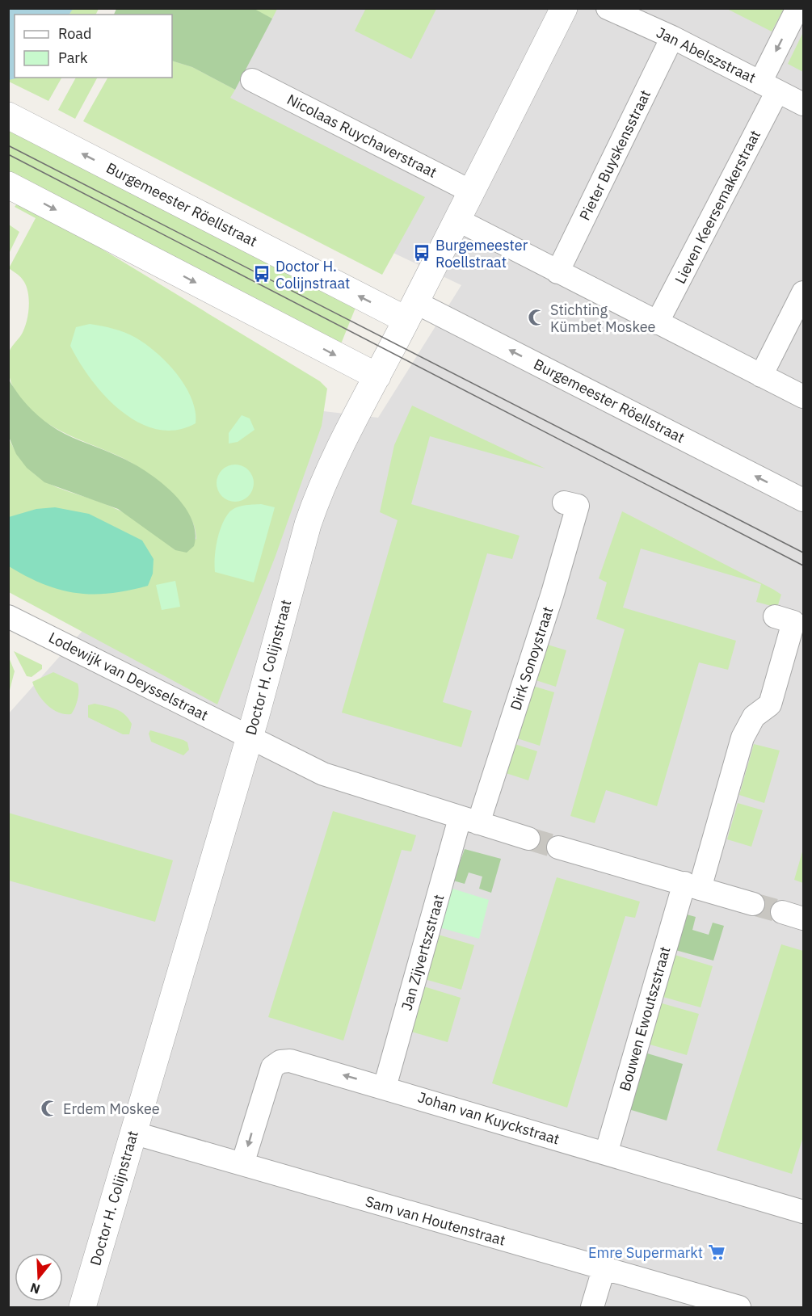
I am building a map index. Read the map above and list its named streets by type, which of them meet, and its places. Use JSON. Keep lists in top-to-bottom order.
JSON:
{
  "streets": {
    "street": [
      "Jan Abelszstraat",
      "Nicolaas Ruychaverstraat",
      "Pieter Buyskensstraat",
      "Burgemeester Röellstraat",
      "Lieven Keersemakerstraat",
      "Dirk Sonoystraat",
      "Doctor H. Colijnstraat",
      "Lodewijk van Deysselstraat",
      "Jan Zijvertszstraat",
      "Bouwen Ewoutszstraat",
      "Johan van Kuyckstraat",
      "Sam van Houtenstraat"
    ]
  },
  "crossings": [
    ["Jan Abelszstraat", "Pieter Buyskensstraat"],
    ["Jan Abelszstraat", "Lieven Keersemakerstraat"],
    ["Nicolaas Ruychaverstraat", "Doctor H. Colijnstraat"],
    ["Burgemeester Röellstraat", "Doctor H. Colijnstraat"],
    ["Dirk Sonoystraat", "Jan Zijvertszstraat"],
    ["Doctor H. Colijnstraat", "Lodewijk van Deysselstraat"],
    ["Doctor H. Colijnstraat", "Sam van Houtenstraat"],
    ["Jan Zijvertszstraat", "Johan van Kuyckstraat"],
    ["Bouwen Ewoutszstraat", "Johan van Kuyckstraat"],
    ["Johan van Kuyckstraat", "Sam van Houtenstraat"]
  ],
  "places": {
    "bus stop": ["Burgemeester Roellstraat", "Doctor H. Colijnstraat"],
    "mosque": ["Stichting Kümbet Moskee", "Erdem Moskee"],
    "supermarket": ["Emre Supermarkt"]
  },
  "legend": ["Road", "Park"],
  "north": "bottom"
}
